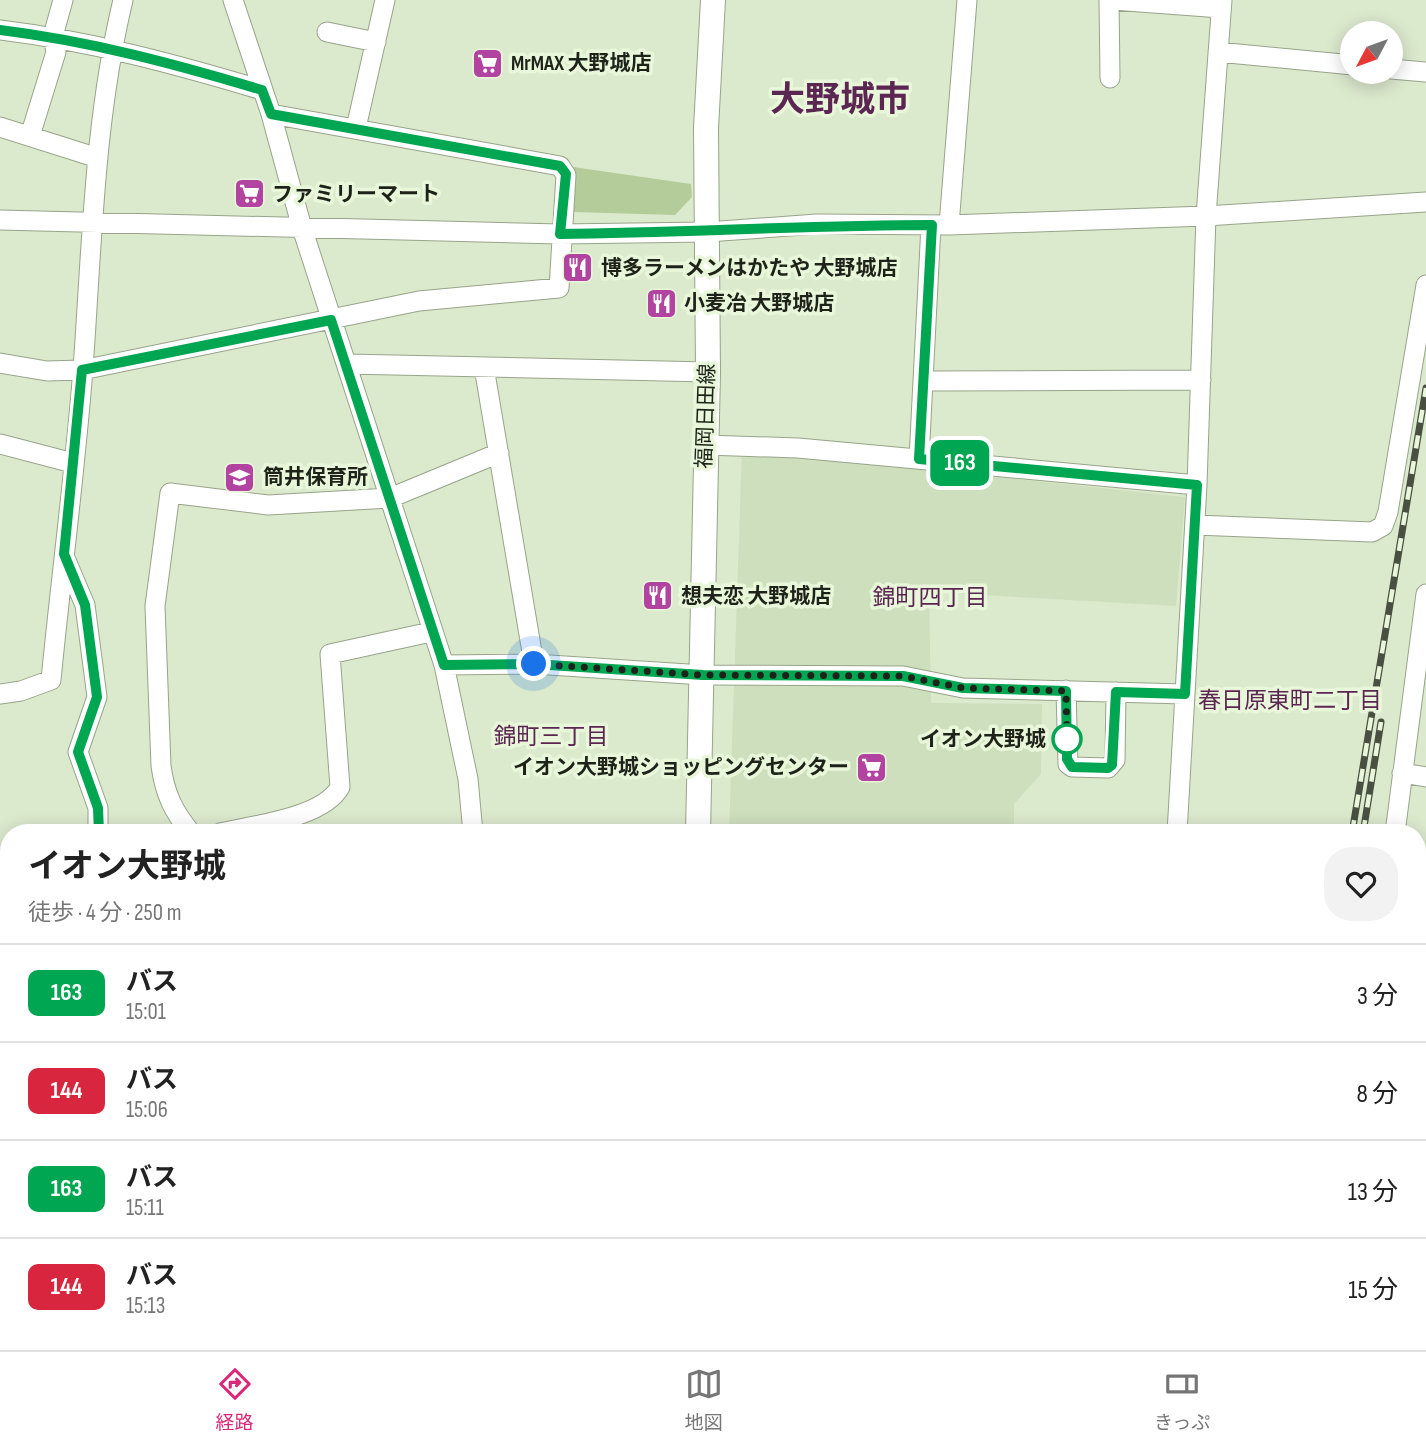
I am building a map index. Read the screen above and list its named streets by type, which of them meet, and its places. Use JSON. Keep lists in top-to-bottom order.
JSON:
{
  "streets": {
    "main road": ["福岡日田線"]
  },
  "districts": [
    "大野城市",
    "錦町四丁目",
    "春日原東町二丁目",
    "錦町三丁目"
  ],
  "places": {
    "supermarket": ["MrMAX 大野城店", "ファミリーマート", "イオン大野城ショッピングセンター"],
    "restaurant": ["博多ラーメンはかたや 大野城店", "小麦冶 大野城店", "想夫恋 大野城店"],
    "school or university": ["筒井保育所"],
    "other": ["イオン大野城"]
  },
  "lines": ["bus line 163"],
  "north": "bottom left",
  "page": {
    "on_map": "163",
    "heading": ["イオン大野城", "徒歩 · 4 分 · 250 m"],
    "list": [
      {
        "mark": "163",
        "name": "バス",
        "note": "15:01",
        "value": "3 分"
      },
      {
        "mark": "144",
        "name": "バス",
        "note": "15:06",
        "value": "8 分"
      },
      {
        "mark": "163",
        "name": "バス",
        "note": "15:11",
        "value": "13 分"
      },
      {
        "mark": "144",
        "name": "バス",
        "note": "15:13",
        "value": "15 分"
      }
    ],
    "tabs": ["経路", "地図", "きっぷ"]
  }
}
